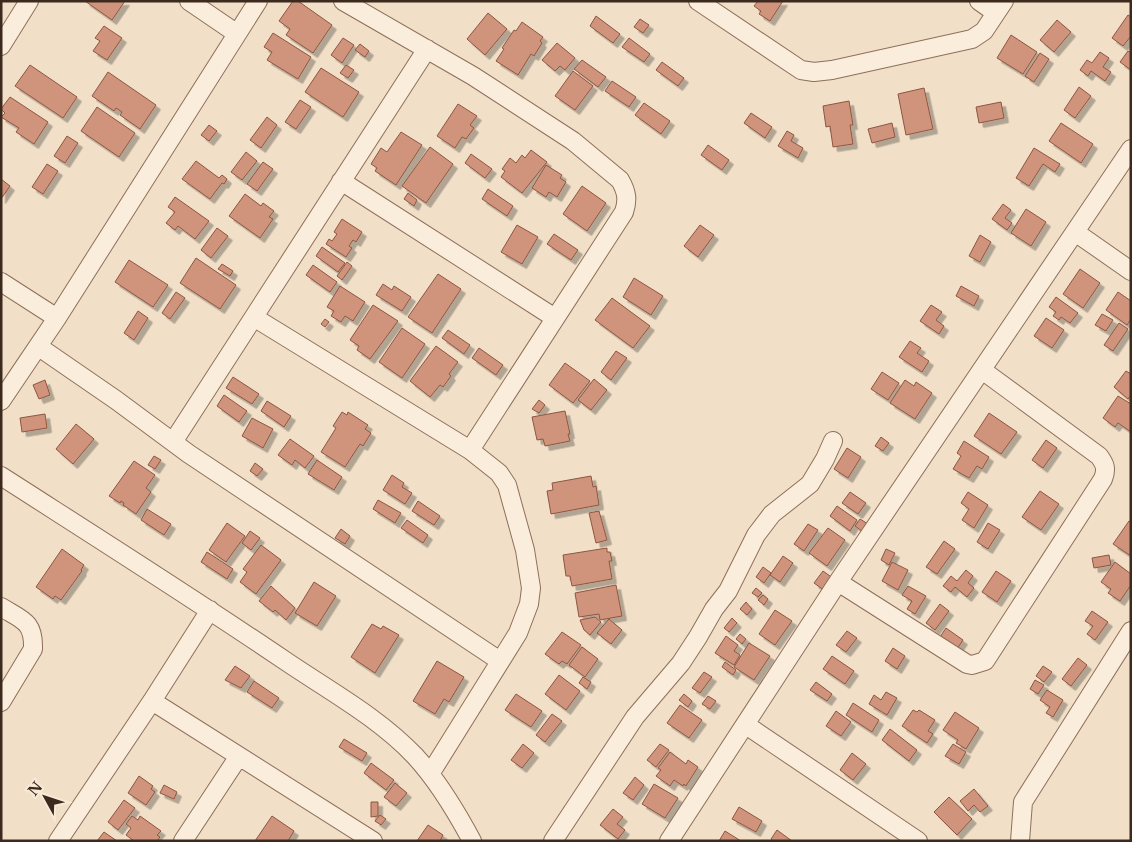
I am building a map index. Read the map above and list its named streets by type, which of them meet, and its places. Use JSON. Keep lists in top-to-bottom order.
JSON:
{
  "north": "top left"
}
